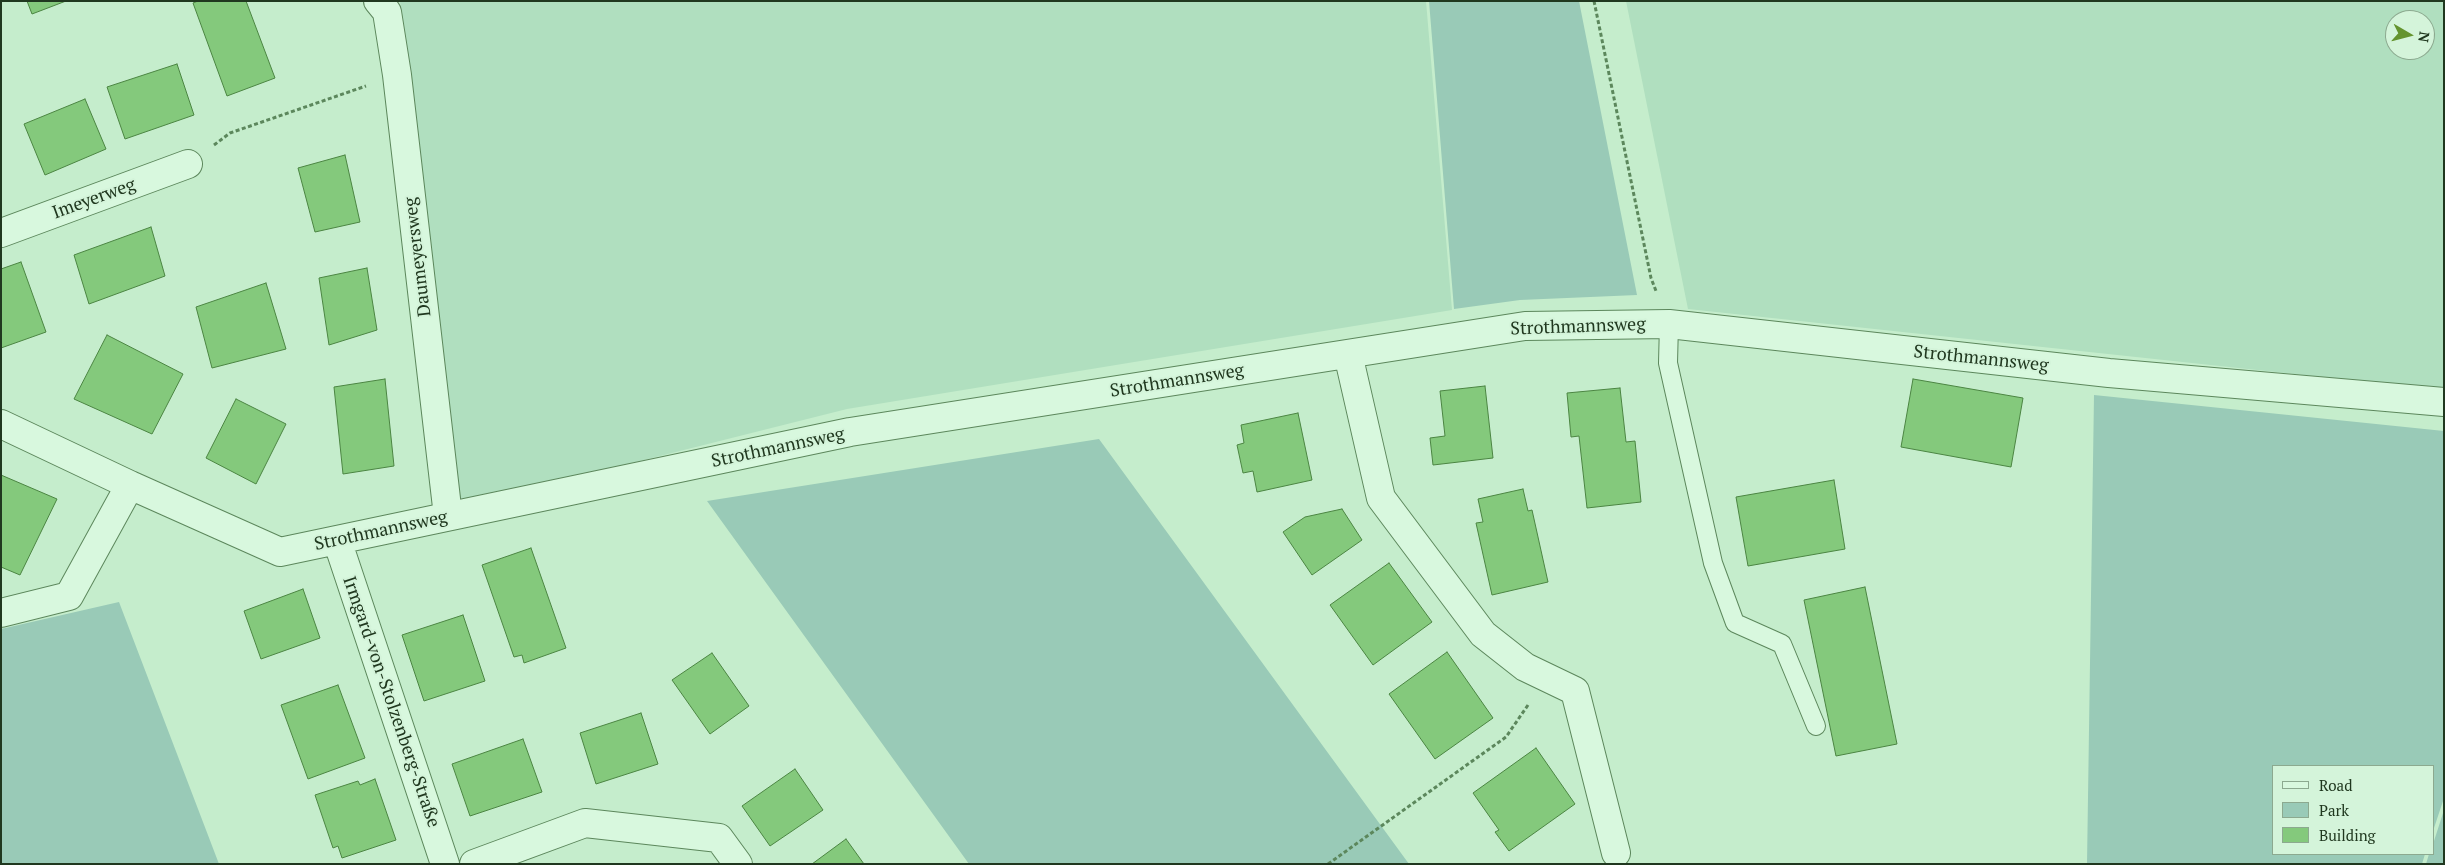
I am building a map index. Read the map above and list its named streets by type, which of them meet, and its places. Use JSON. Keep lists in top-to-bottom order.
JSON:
{
  "streets": {
    "street": [
      "Imeyerweg",
      "Daumeyersweg",
      "Strothmannsweg",
      "Irmgard-von-Stolzenberg-Straße"
    ]
  },
  "crossings": [
    ["Daumeyersweg", "Strothmannsweg"],
    ["Strothmannsweg", "Irmgard-von-Stolzenberg-Straße"]
  ],
  "legend": ["Road", "Park", "Building"],
  "north": "right"
}
